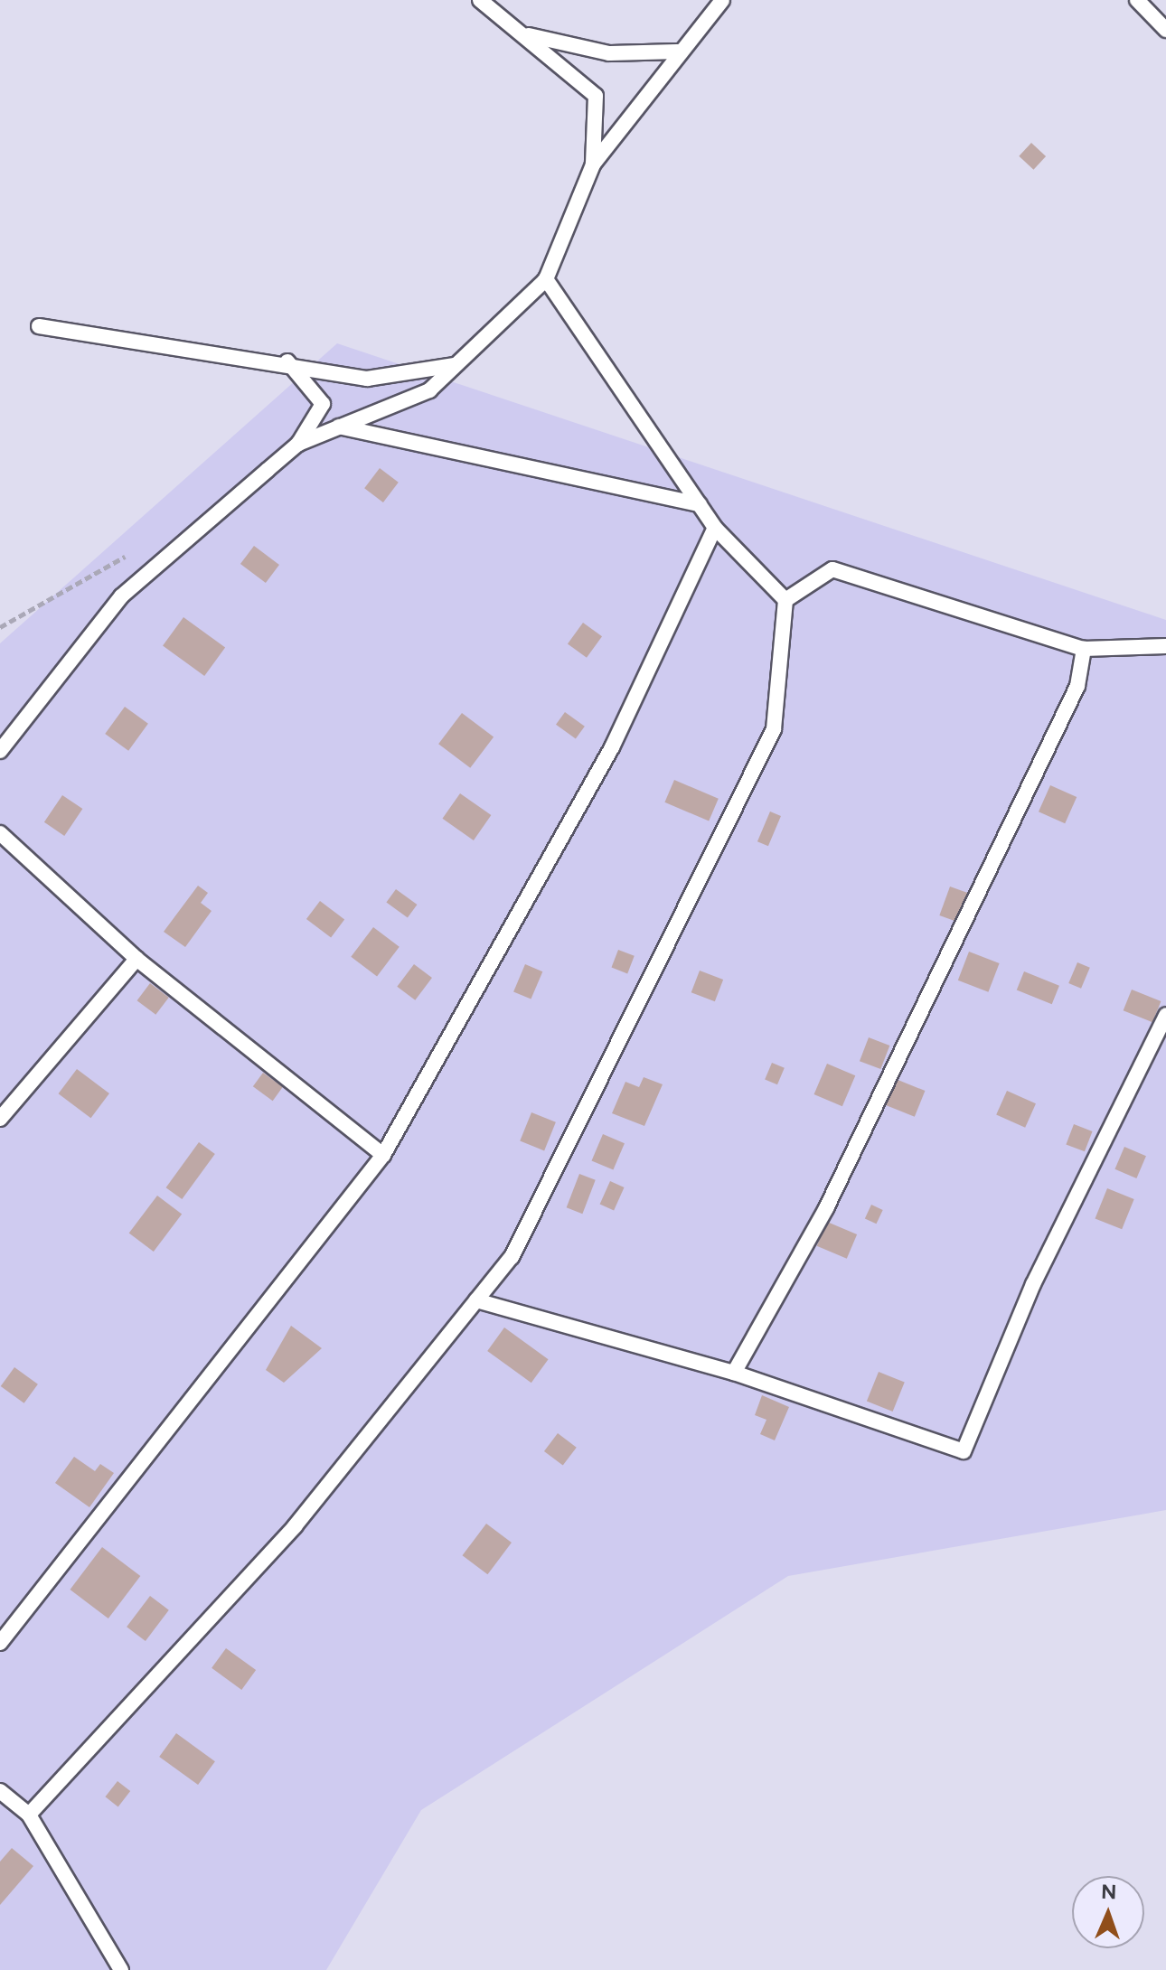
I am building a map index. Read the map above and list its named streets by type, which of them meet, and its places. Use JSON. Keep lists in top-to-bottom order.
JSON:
{
  "north": "top"
}
